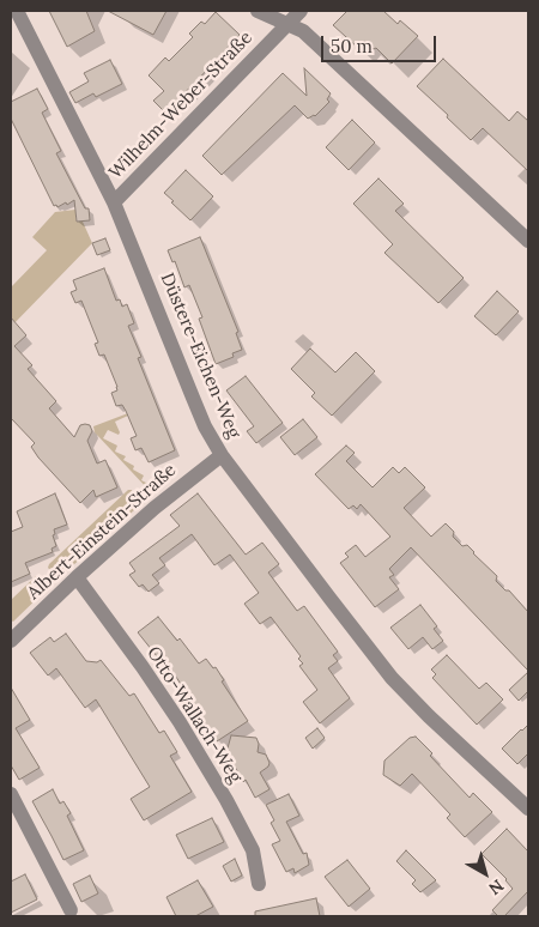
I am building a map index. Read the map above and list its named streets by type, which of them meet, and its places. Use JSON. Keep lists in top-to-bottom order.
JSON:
{
  "streets": {
    "street": [
      "Wilhelm-Weber-Straße",
      "Düstere-Eichen-Weg",
      "Albert-Einstein-Straße",
      "Otto-Wallach-Weg"
    ]
  },
  "crossings": [
    ["Wilhelm-Weber-Straße", "Düstere-Eichen-Weg"],
    ["Düstere-Eichen-Weg", "Albert-Einstein-Straße"],
    ["Albert-Einstein-Straße", "Otto-Wallach-Weg"]
  ],
  "scale_bar": "50 m",
  "north": "bottom right"
}
